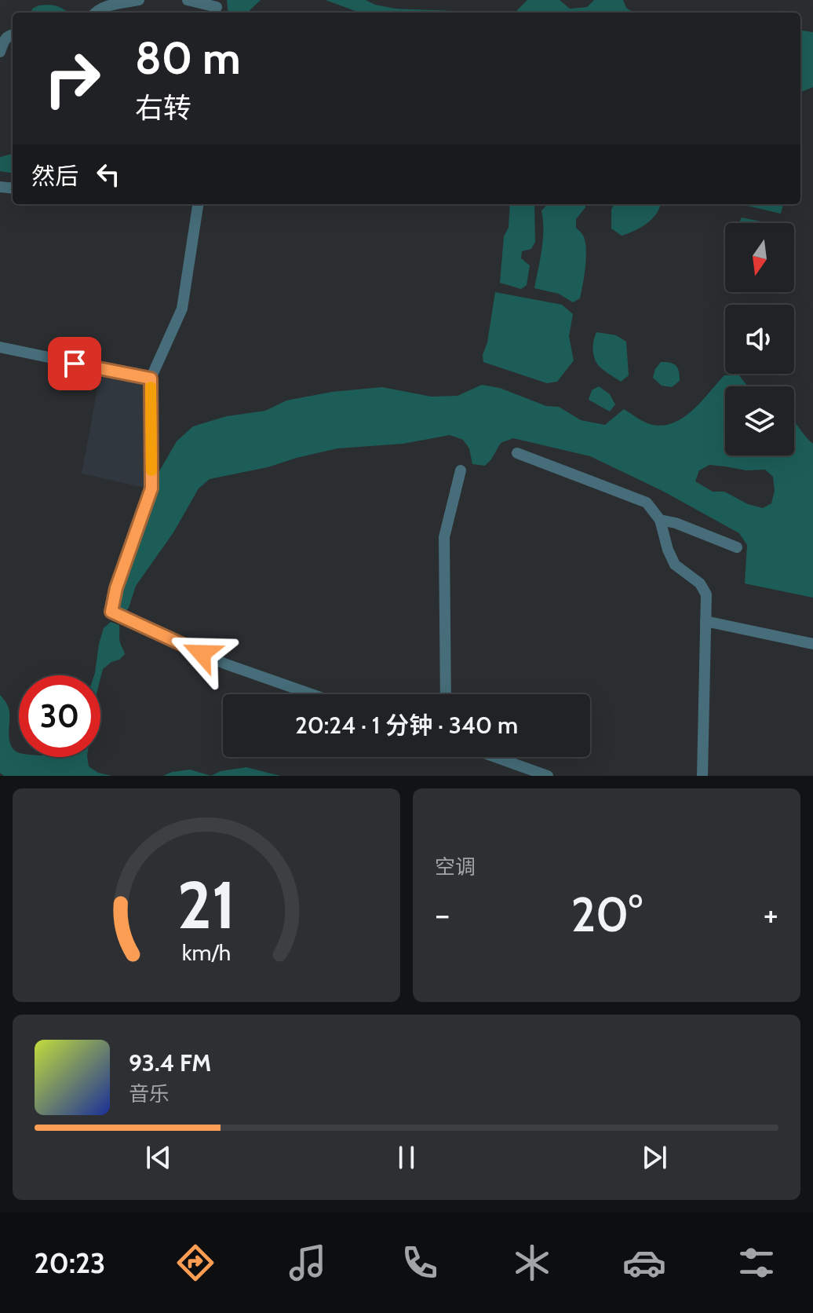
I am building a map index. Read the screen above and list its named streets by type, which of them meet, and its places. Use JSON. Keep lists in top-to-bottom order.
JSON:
{
  "north": "bottom",
  "page": {
    "turn": ["80 m", "右转"],
    "then": "然后",
    "limit": "30",
    "trip": "20:24 · 1 分钟 · 340 m",
    "tile": "空调",
    "heat": ["−", "20°", "+"],
    "song": ["93.4 FM", "音乐"],
    "tabs": "20:23",
    "gauge": ["21", "km/h"]
  }
}
